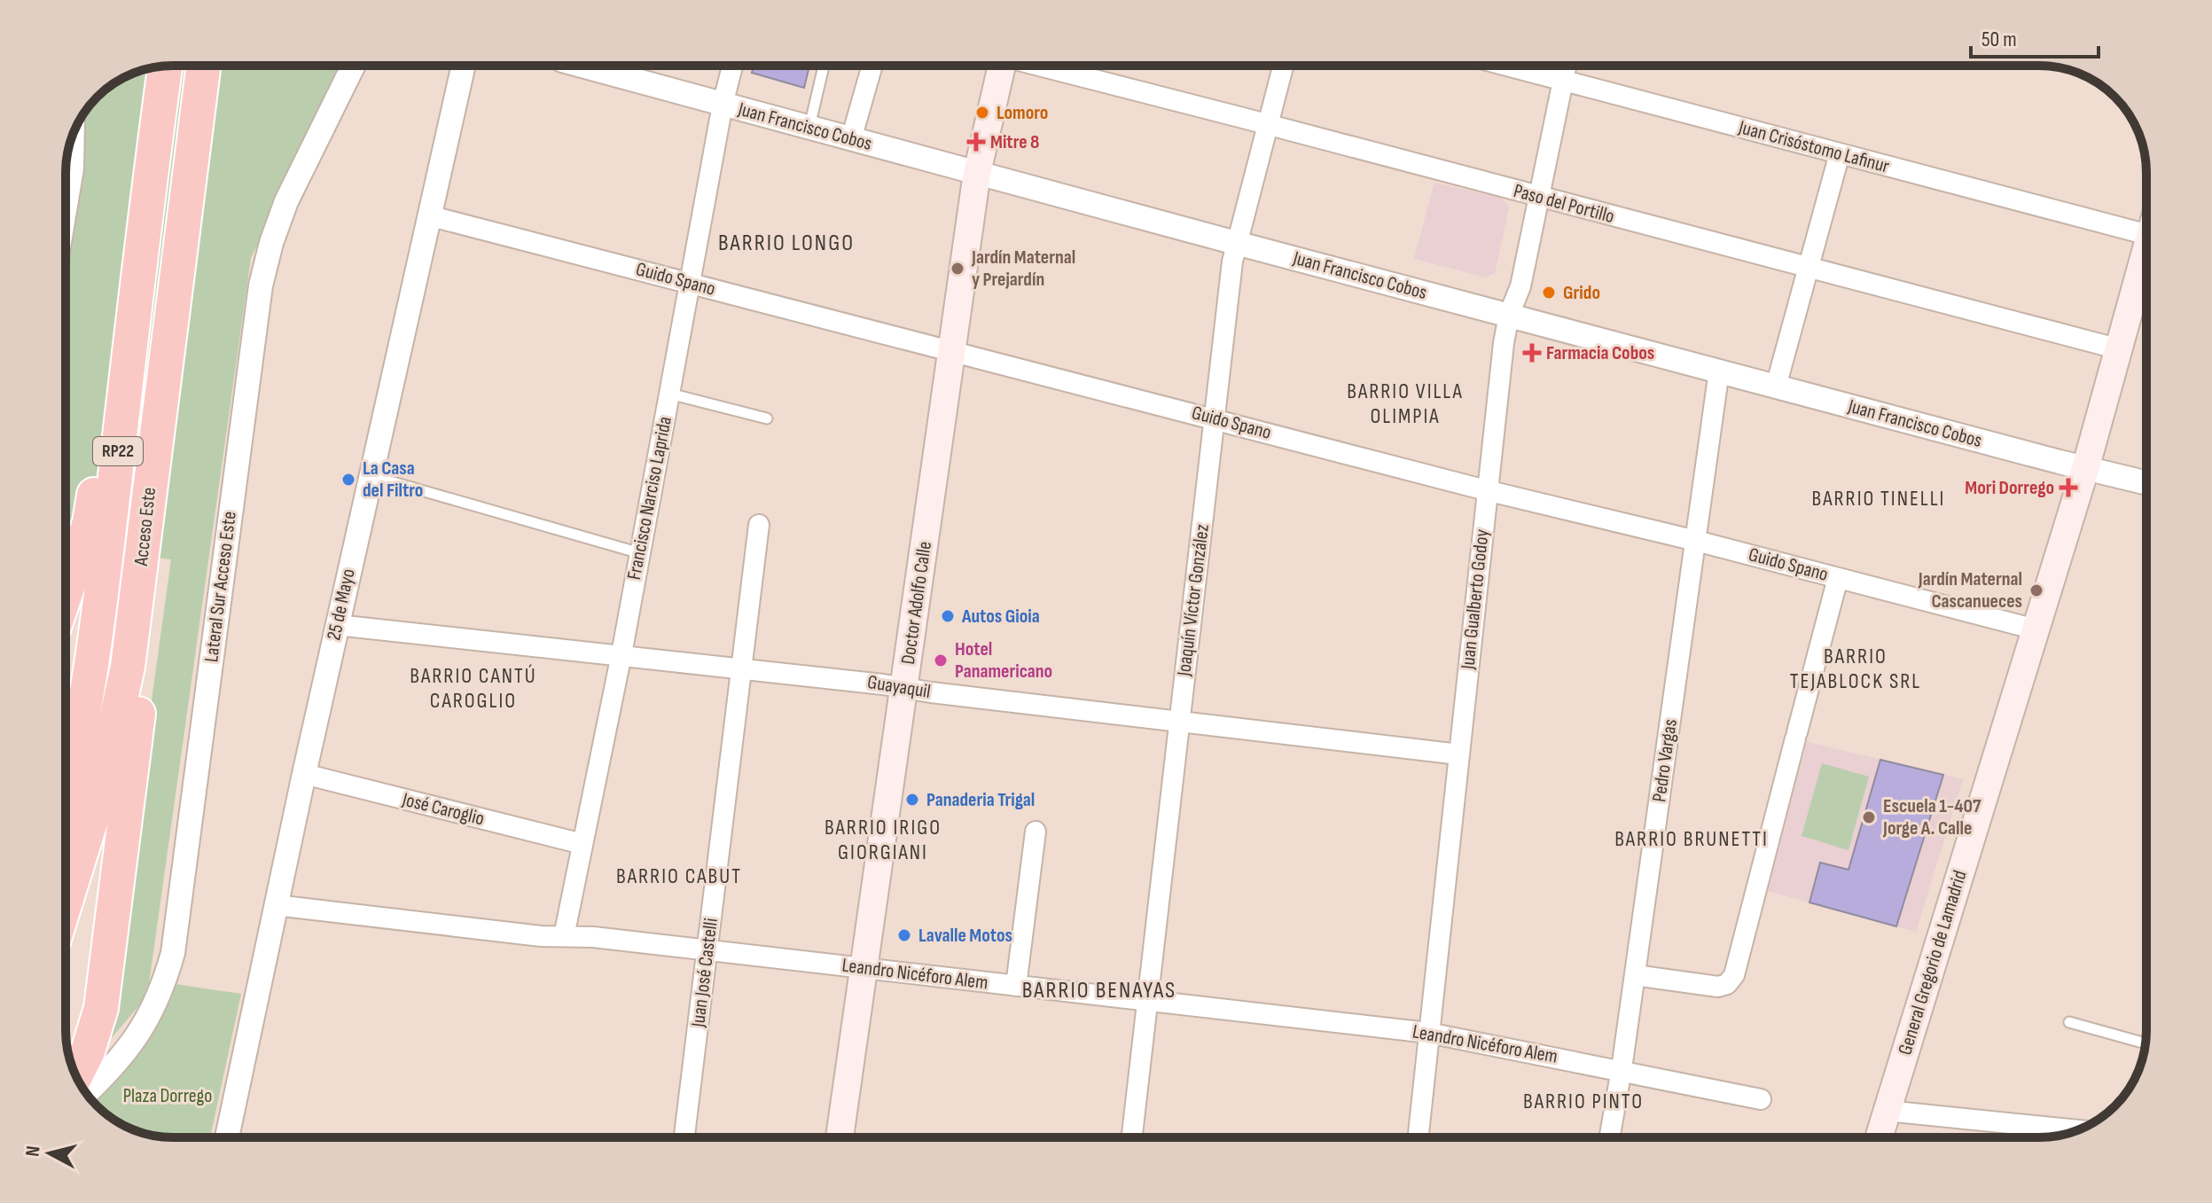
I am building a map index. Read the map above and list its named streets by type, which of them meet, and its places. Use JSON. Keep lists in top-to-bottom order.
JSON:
{
  "streets": {
    "highway": ["RP22", "Acceso Este"],
    "main road": ["Doctor Adolfo Calle", "General Gregorio de Lamadrid"],
    "street": [
      "Juan Francisco Cobos",
      "Juan Crisóstomo Lafinur",
      "Paso del Portillo",
      "Guido Spano",
      "Francisco Narciso Laprida",
      "Lateral Sur Acceso Este",
      "Juan Gualberto Godoy",
      "Joaquín Víctor González",
      "25 de Mayo",
      "Guayaquil",
      "Pedro Vargas",
      "José Caroglio",
      "Juan José Castelli",
      "Leandro Nicéforo Alem"
    ]
  },
  "crossings": [
    ["Juan Francisco Cobos", "Francisco Narciso Laprida"],
    ["Juan Francisco Cobos", "Juan Gualberto Godoy"],
    ["Juan Francisco Cobos", "Joaquín Víctor González"],
    ["Juan Francisco Cobos", "Doctor Adolfo Calle"],
    ["Juan Francisco Cobos", "Pedro Vargas"],
    ["Juan Francisco Cobos", "General Gregorio de Lamadrid"],
    ["Juan Crisóstomo Lafinur", "Juan Gualberto Godoy"],
    ["Paso del Portillo", "Juan Gualberto Godoy"],
    ["Paso del Portillo", "Joaquín Víctor González"],
    ["Paso del Portillo", "General Gregorio de Lamadrid"],
    ["Guido Spano", "Francisco Narciso Laprida"],
    ["Guido Spano", "Juan Gualberto Godoy"],
    ["Guido Spano", "Joaquín Víctor González"],
    ["Guido Spano", "Doctor Adolfo Calle"],
    ["Guido Spano", "25 de Mayo"],
    ["Guido Spano", "Pedro Vargas"],
    ["Guido Spano", "General Gregorio de Lamadrid"],
    ["Francisco Narciso Laprida", "Guayaquil"],
    ["Francisco Narciso Laprida", "José Caroglio"],
    ["Francisco Narciso Laprida", "Leandro Nicéforo Alem"],
    ["Juan Gualberto Godoy", "Guayaquil"],
    ["Juan Gualberto Godoy", "Leandro Nicéforo Alem"],
    ["Joaquín Víctor González", "Guayaquil"],
    ["Joaquín Víctor González", "Leandro Nicéforo Alem"],
    ["Doctor Adolfo Calle", "Guayaquil"],
    ["Doctor Adolfo Calle", "Leandro Nicéforo Alem"],
    ["25 de Mayo", "Guayaquil"],
    ["25 de Mayo", "José Caroglio"],
    ["25 de Mayo", "Leandro Nicéforo Alem"],
    ["Guayaquil", "Juan José Castelli"],
    ["Pedro Vargas", "Leandro Nicéforo Alem"],
    ["Juan José Castelli", "Leandro Nicéforo Alem"]
  ],
  "districts": [
    "BARRIO LONGO",
    "BARRIO VILLA OLIMPIA",
    "BARRIO TINELLI",
    "BARRIO TEJABLOCK SRL",
    "BARRIO CANTÚ CAROGLIO",
    "BARRIO IRIGO GIORGIANI",
    "BARRIO BRUNETTI",
    "BARRIO CABUT",
    "BARRIO BENAYAS",
    "BARRIO PINTO"
  ],
  "parks": ["Plaza Dorrego"],
  "places": {
    "other": [
      "Lomoro",
      "Jardín Maternal y Prejardín",
      "Grido",
      "La Casa del Filtro",
      "Jardín Maternal Cascanueces",
      "Autos Gioia",
      "Hotel Panamericano",
      "Panaderia Trigal",
      "Escuela 1-407 Jorge A. Calle",
      "Lavalle Motos"
    ],
    "health": ["Mitre 8", "Farmacia Cobos", "Mori Dorrego"]
  },
  "scale_bar": "50 m",
  "north": "left"
}
